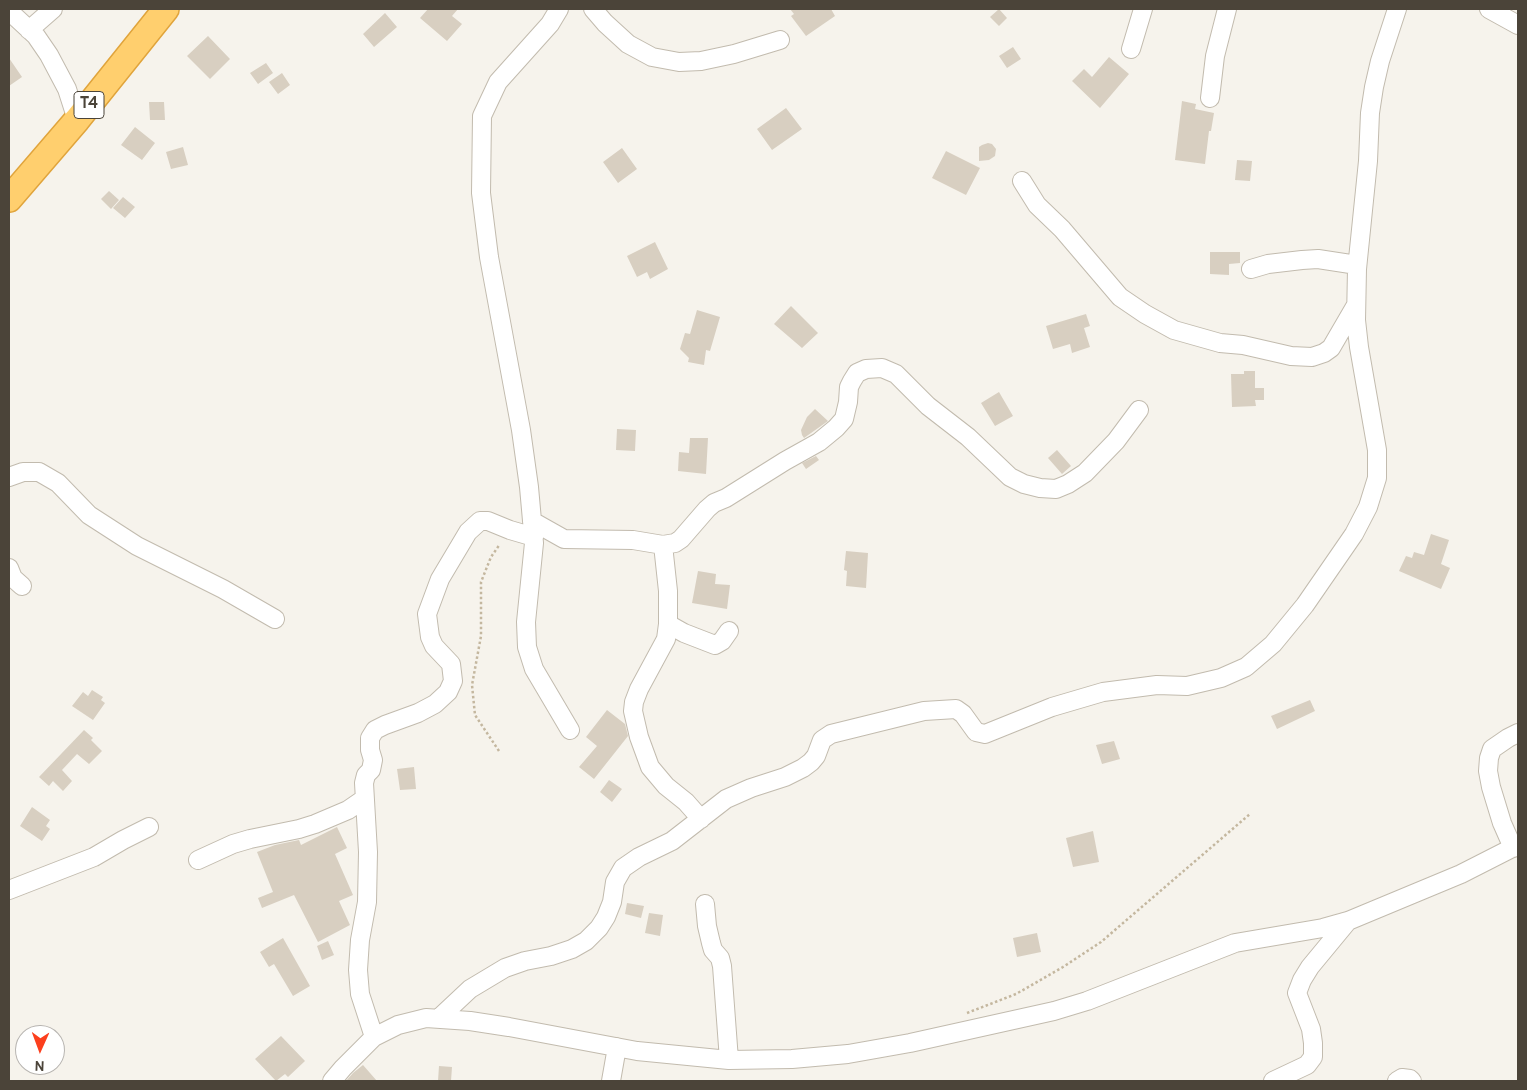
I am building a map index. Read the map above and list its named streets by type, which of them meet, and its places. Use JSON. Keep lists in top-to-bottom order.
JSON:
{
  "streets": {
    "highway": ["T4"]
  },
  "north": "bottom"
}
